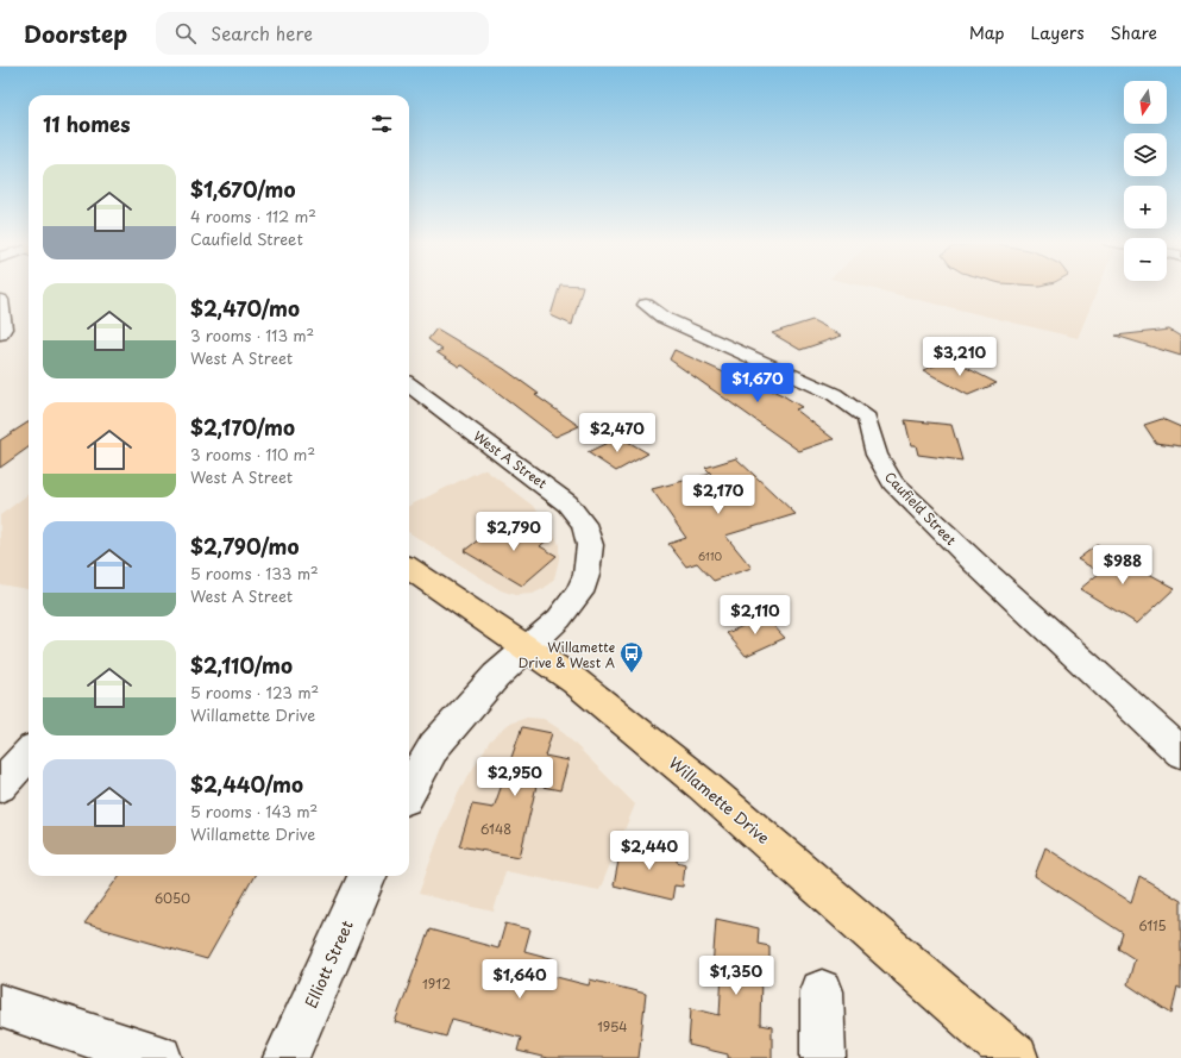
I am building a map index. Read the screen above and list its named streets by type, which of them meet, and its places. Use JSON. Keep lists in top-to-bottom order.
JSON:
{
  "streets": {
    "main road": ["Willamette Drive"],
    "street": ["West A Street", "Caufield Street", "Elliott Street"]
  },
  "crossings": [
    ["West A Street", "Willamette Drive"]
  ],
  "places": {
    "bus stop": ["Willamette Drive & West A"]
  },
  "house_numbers": [
    "6110",
    "6148",
    "6050",
    "6115",
    "1912",
    "1954"
  ],
  "north": "bottom",
  "page": {
    "header": "Doorstep",
    "search": "Search here",
    "nav": ["Map", "Layers", "Share"],
    "map_buttons": ["+", "−"],
    "heading": "11 homes",
    "list": [
      {
        "name": "$1,670/mo",
        "note": "4 rooms · 112 m² · Caufield Street"
      },
      {
        "name": "$2,470/mo",
        "note": "3 rooms · 113 m² · West A Street"
      },
      {
        "name": "$2,170/mo",
        "note": "3 rooms · 110 m² · West A Street"
      },
      {
        "name": "$2,790/mo",
        "note": "5 rooms · 133 m² · West A Street"
      },
      {
        "name": "$2,110/mo",
        "note": "5 rooms · 123 m² · Willamette Drive"
      },
      {
        "name": "$2,440/mo",
        "note": "5 rooms · 143 m² · Willamette Drive"
      }
    ],
    "price": [
      "$3,210",
      "$1,670",
      "$2,470",
      "$2,170",
      "$2,790",
      "$988",
      "$2,110",
      "$2,950",
      "$2,440",
      "$1,350",
      "$1,640"
    ]
  }
}
